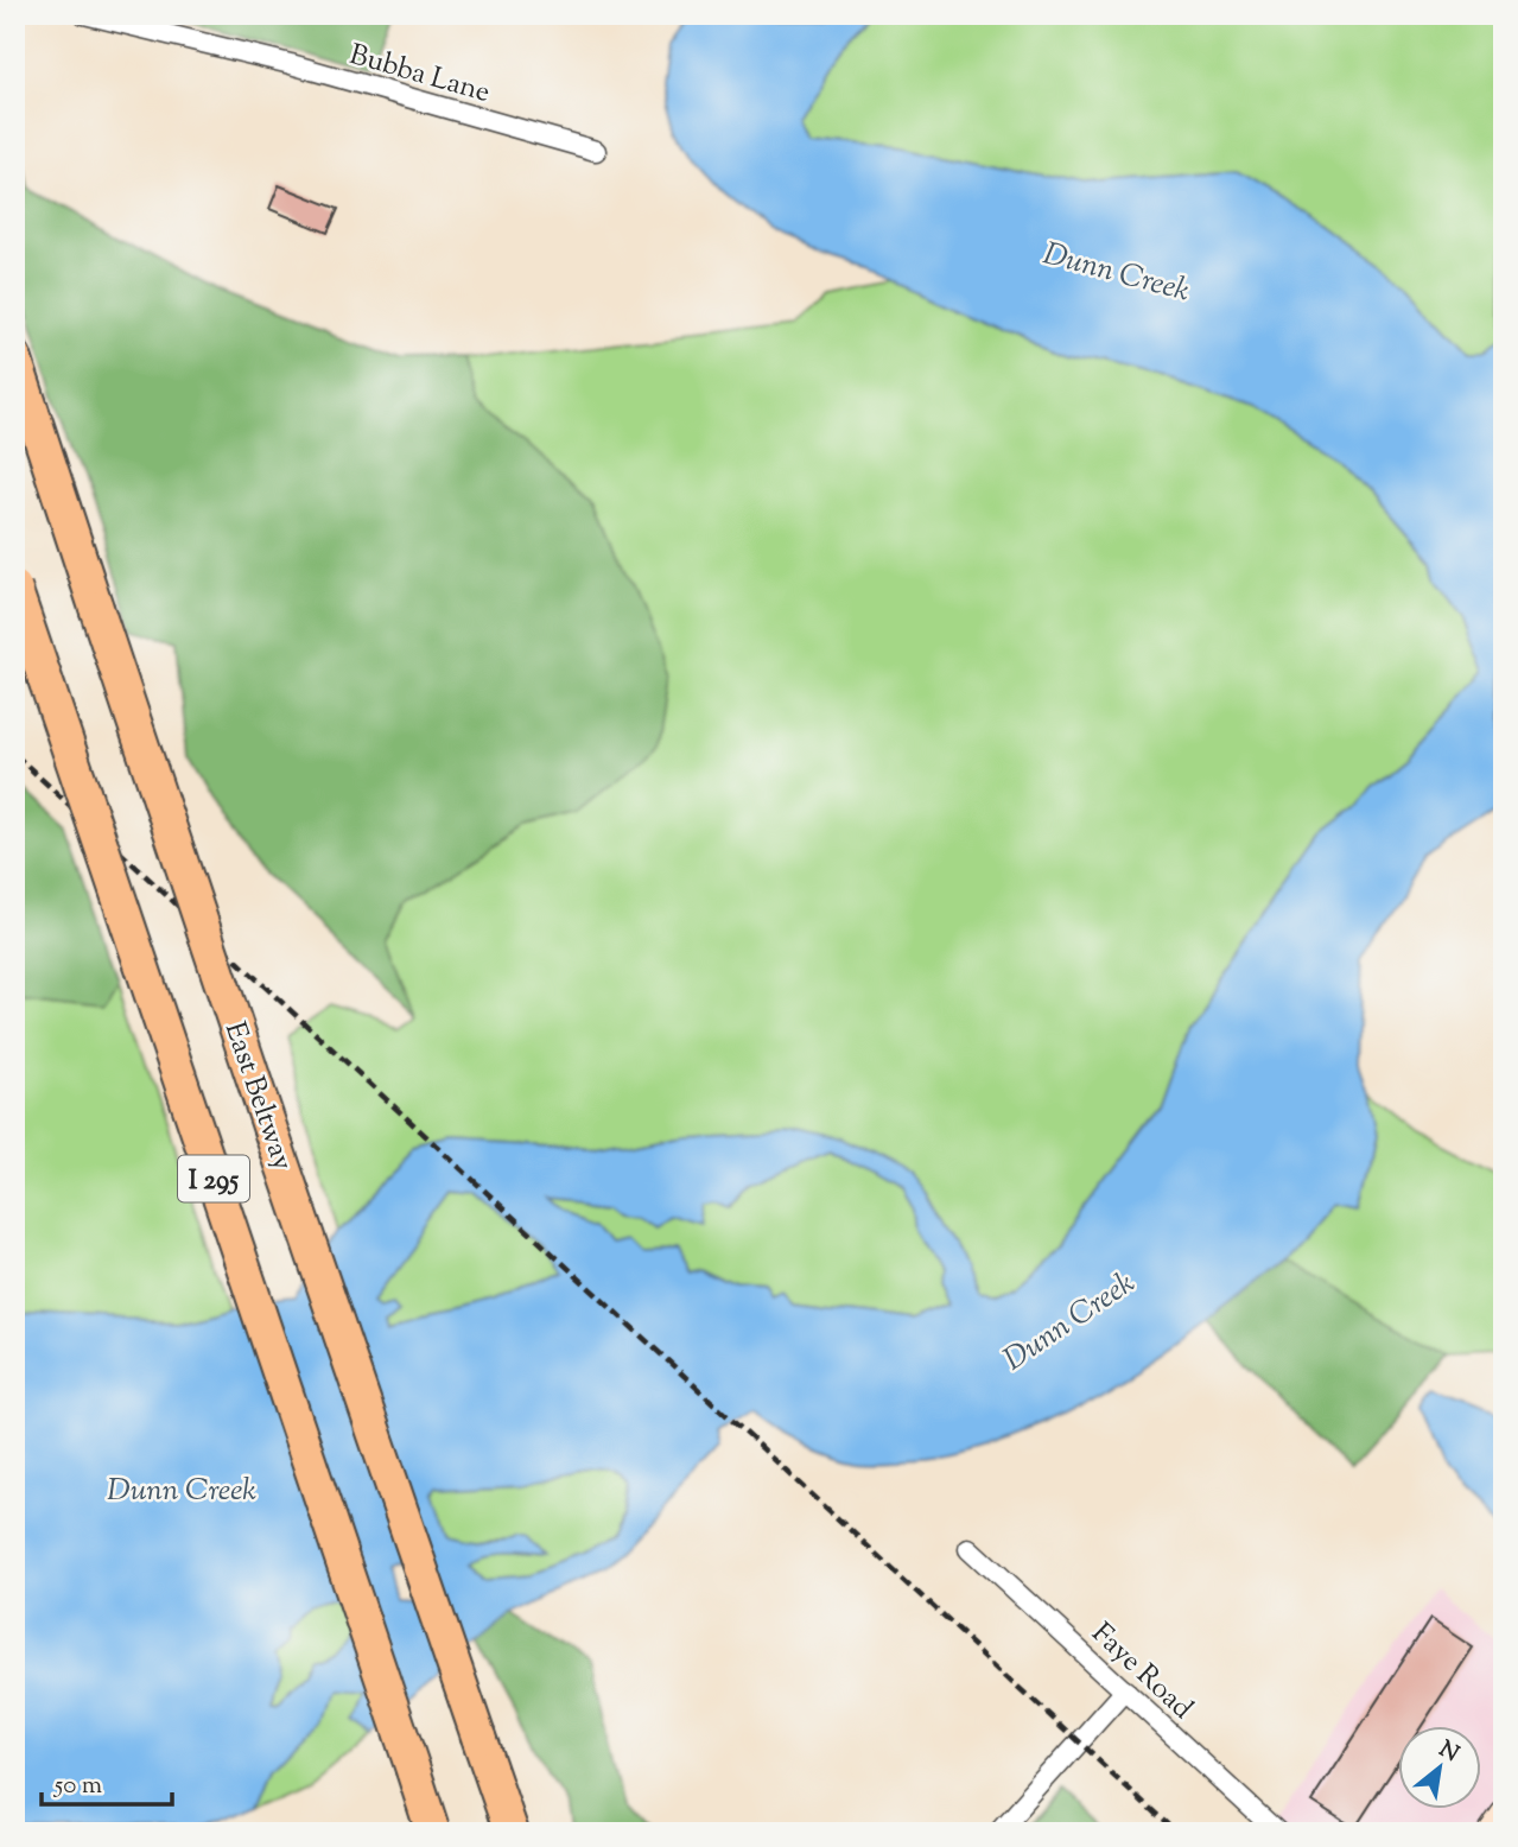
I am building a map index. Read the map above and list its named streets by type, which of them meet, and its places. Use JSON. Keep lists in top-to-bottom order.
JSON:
{
  "streets": {
    "highway": ["East Beltway", "I 295"],
    "street": ["Bubba Lane", "Faye Road"]
  },
  "water": ["Dunn Creek"],
  "scale_bar": "50 m",
  "north": "top right"
}
